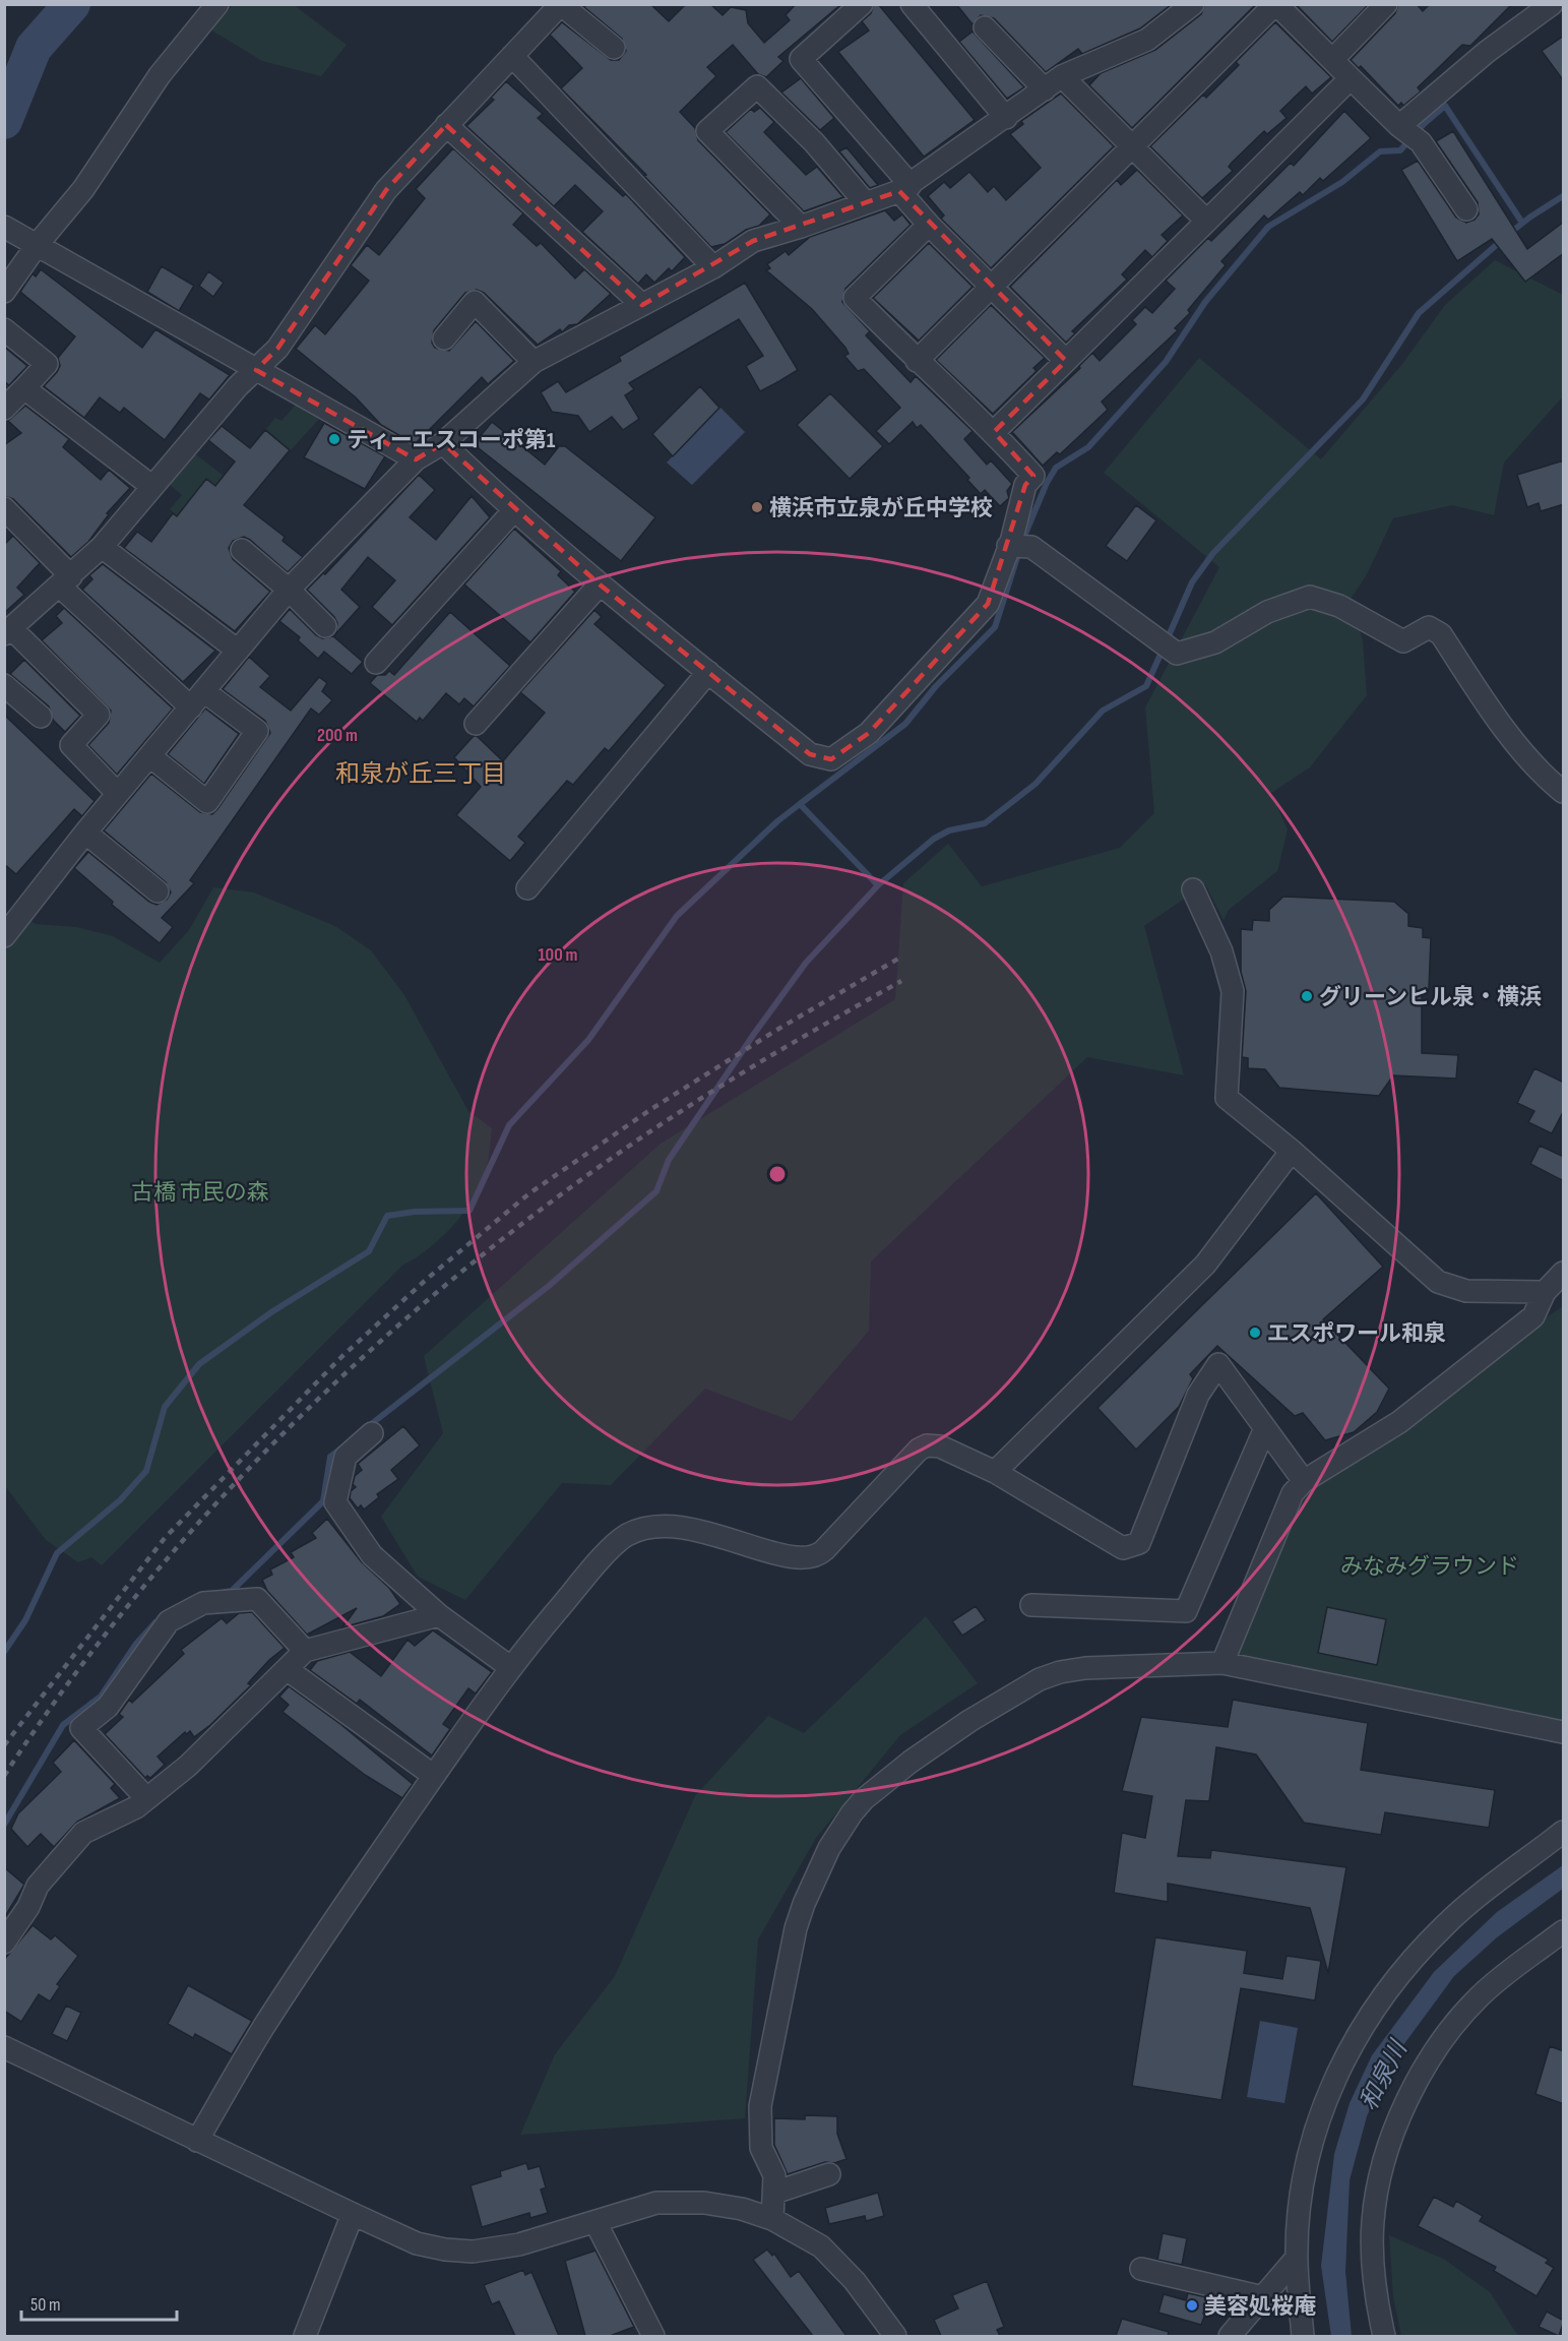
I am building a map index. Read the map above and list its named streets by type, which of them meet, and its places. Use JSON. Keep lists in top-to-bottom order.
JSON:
{
  "districts": ["和泉が丘三丁目"],
  "water": ["和泉川"],
  "parks": ["古橋 市民の森", "みなみグラウンド"],
  "places": [
    "ティーエスコーポ第1",
    "横浜市立泉が丘中学校",
    "グリーンヒル泉・横浜",
    "エスポワール和泉",
    "美容処桜庵"
  ],
  "scale_bar": "50 m",
  "rings": ["200 m", "100 m"]
}
